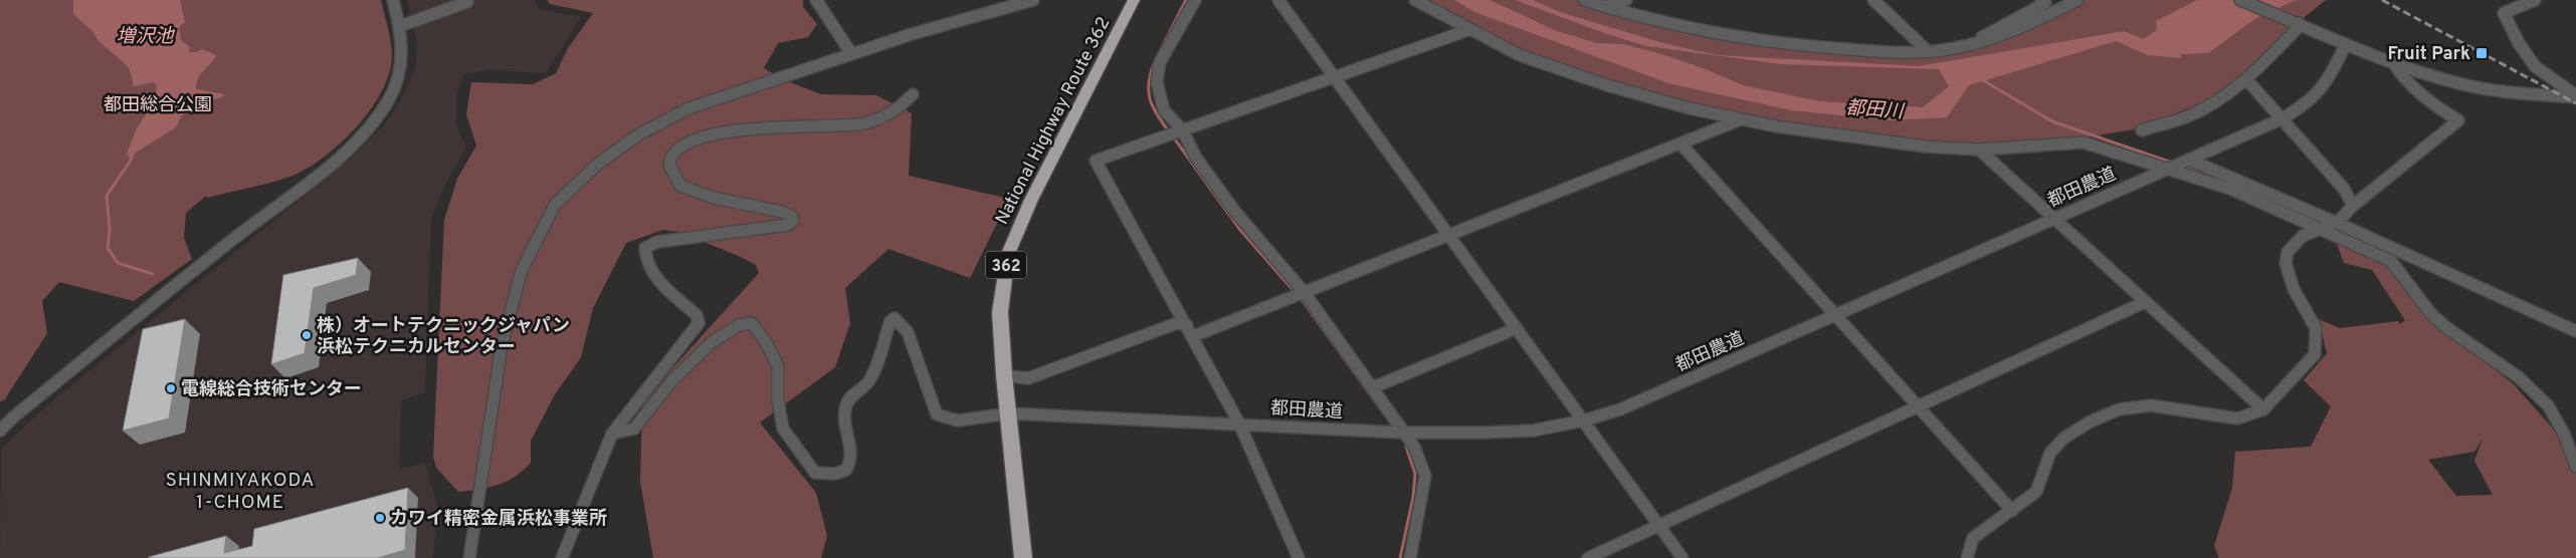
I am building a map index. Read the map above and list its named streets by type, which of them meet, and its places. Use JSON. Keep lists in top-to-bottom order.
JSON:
{
  "streets": {
    "highway": ["National Highway Route 362", "362"],
    "street": ["都田農道"]
  },
  "crossings": [
    ["National Highway Route 362", "都田農道"]
  ],
  "districts": ["SHINMIYAKODA 1-CHOME"],
  "water": ["増沢池", "都田川"],
  "parks": ["都田総合公園"],
  "places": {
    "transit": ["Fruit Park"],
    "other": ["株）オートテクニックジャパン 浜松テクニカルセンター", "電線総合技術センター", "カワイ精密金属浜松事業所"]
  }
}
